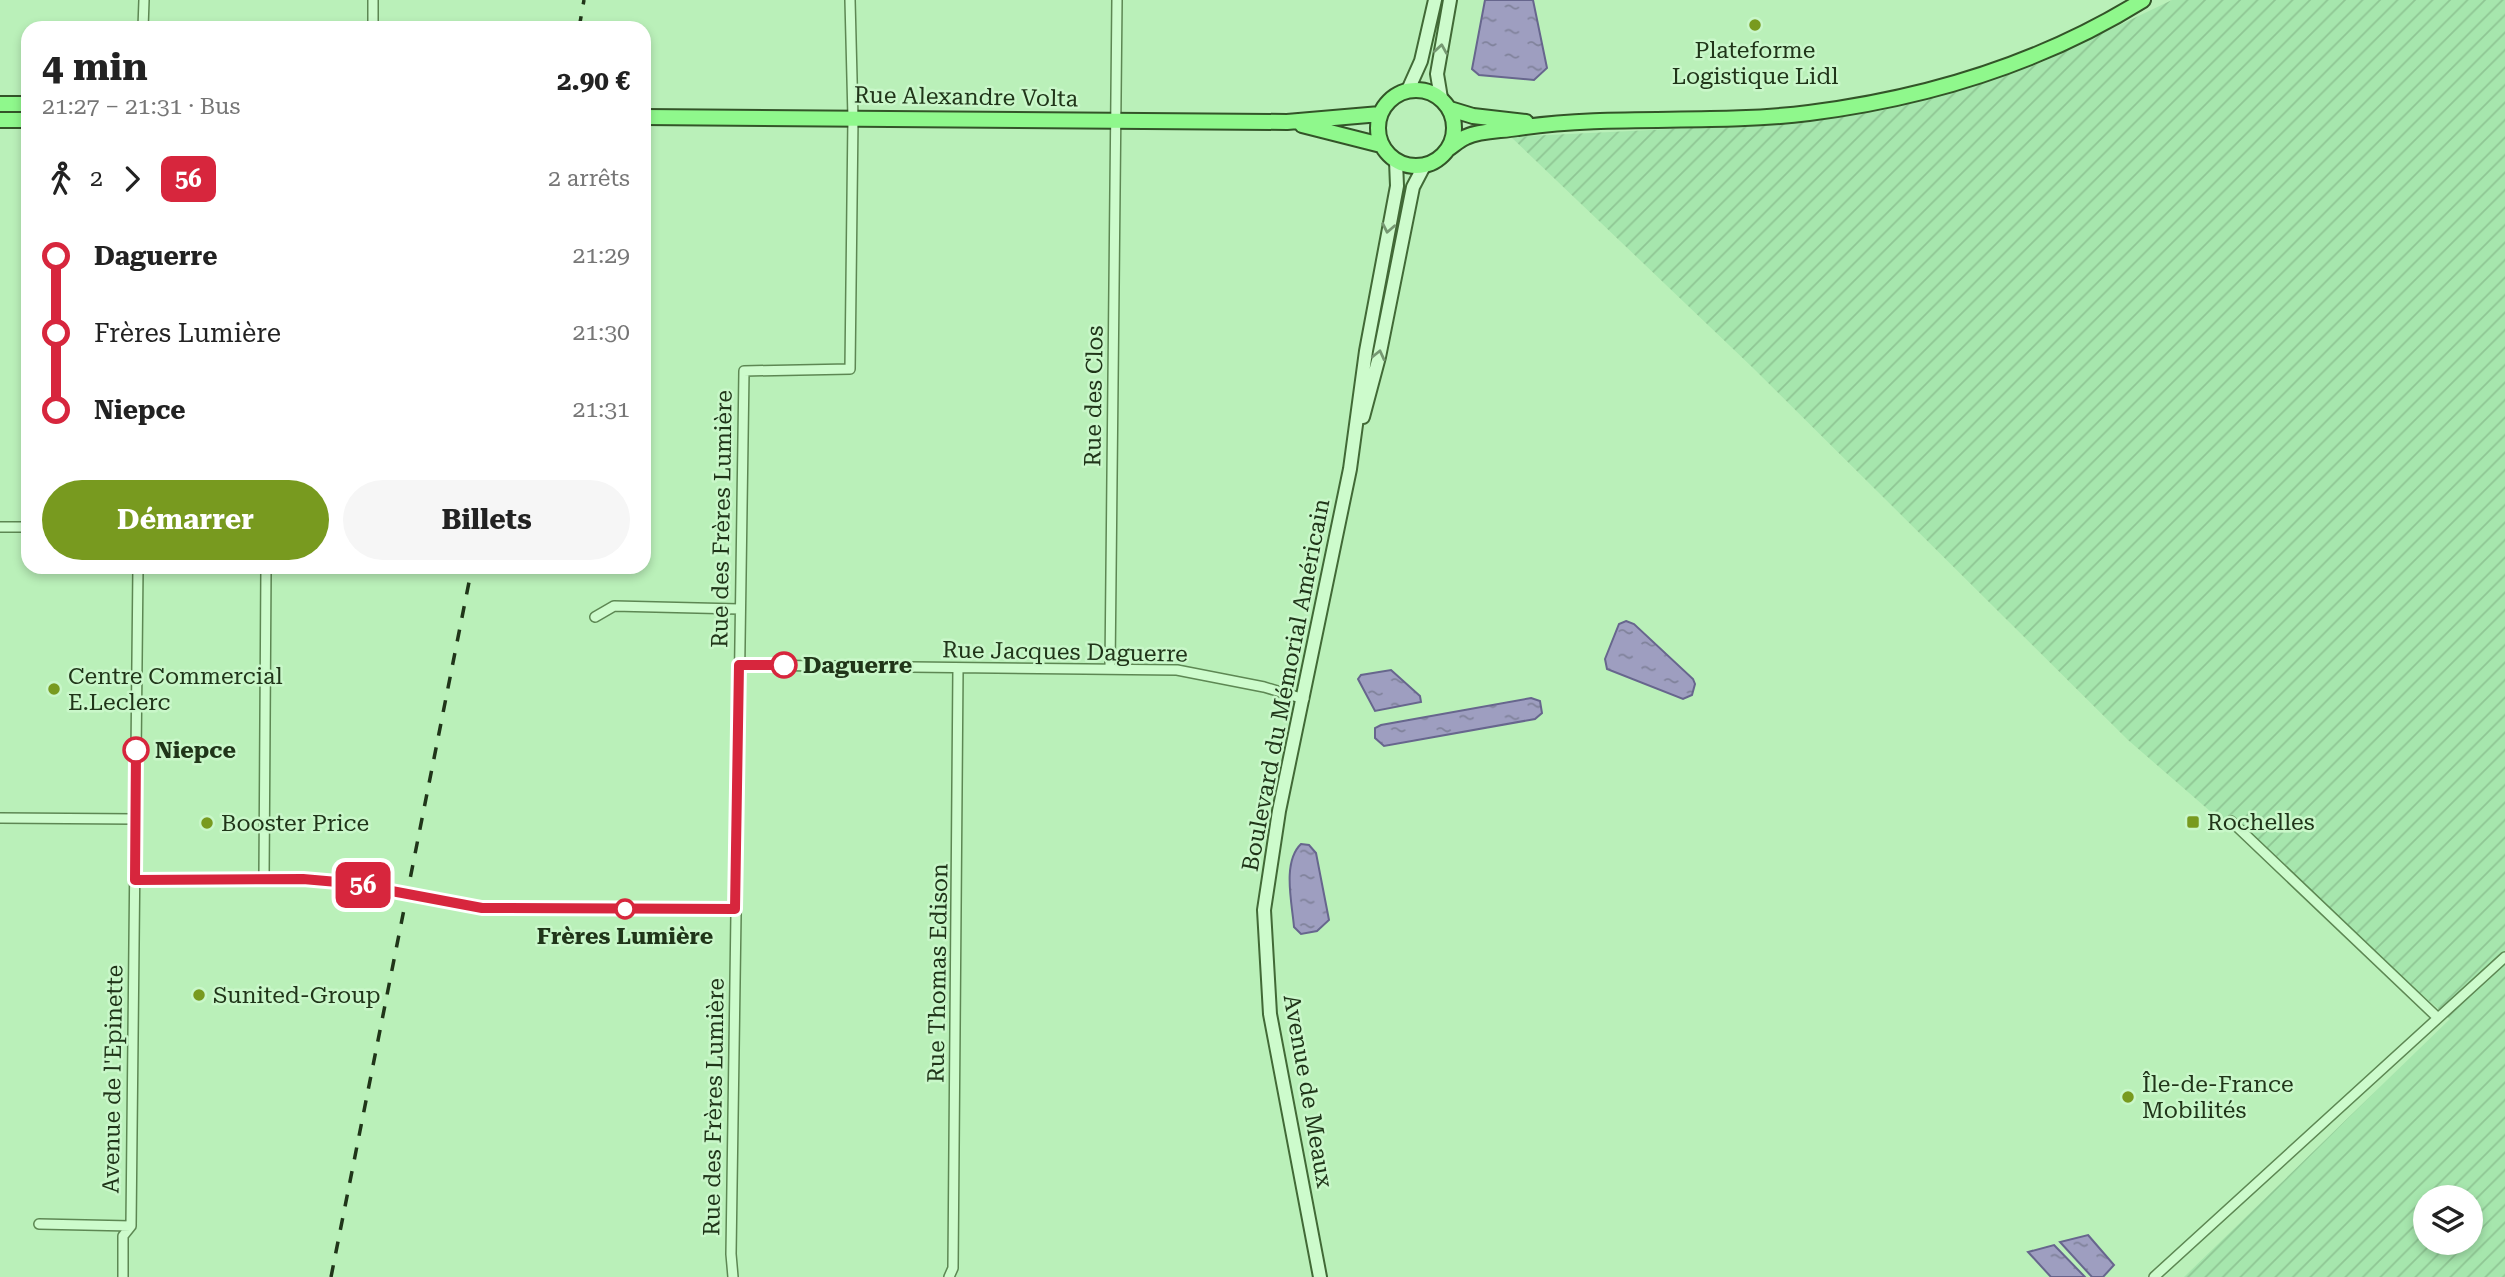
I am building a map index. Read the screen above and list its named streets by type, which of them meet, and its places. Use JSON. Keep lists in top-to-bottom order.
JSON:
{
  "streets": {
    "main road": ["Rue Alexandre Volta"],
    "street": [
      "Rue des Clos",
      "Rue des Frères Lumière",
      "Rue Jacques Daguerre",
      "Boulevard du Mémorial Américain",
      "Rue Thomas Edison",
      "Avenue de l'Epinette",
      "Avenue de Meaux"
    ]
  },
  "crossings": [
    ["Rue Alexandre Volta", "Rue des Clos"],
    ["Rue Alexandre Volta", "Rue des Frères Lumière"],
    ["Rue des Clos", "Rue Jacques Daguerre"],
    ["Rue des Frères Lumière", "Rue Jacques Daguerre"],
    ["Rue Jacques Daguerre", "Boulevard du Mémorial Américain"],
    ["Rue Jacques Daguerre", "Rue Thomas Edison"],
    ["Boulevard du Mémorial Américain", "Avenue de Meaux"]
  ],
  "places": {
    "other": [
      "Plateforme Logistique Lidl",
      "Daguerre",
      "Centre Commercial E.Leclerc",
      "Niepce",
      "Booster Price",
      "Frères Lumière",
      "Sunited-Group",
      "Île-de-France Mobilités"
    ],
    "transit": ["Rochelles"]
  },
  "lines": ["bus line 56"],
  "page": {
    "on_map": "56",
    "heading": ["4 min", "21:27 – 21:31 · Bus", "2.90 €"],
    "legs": ["2", "56", "2 arrêts"],
    "list": [
      {
        "name": "Daguerre",
        "value": "21:29"
      },
      {
        "name": "Frères Lumière",
        "value": "21:30"
      },
      {
        "name": "Niepce",
        "value": "21:31"
      }
    ],
    "buttons": ["Démarrer", "Billets"]
  }
}
